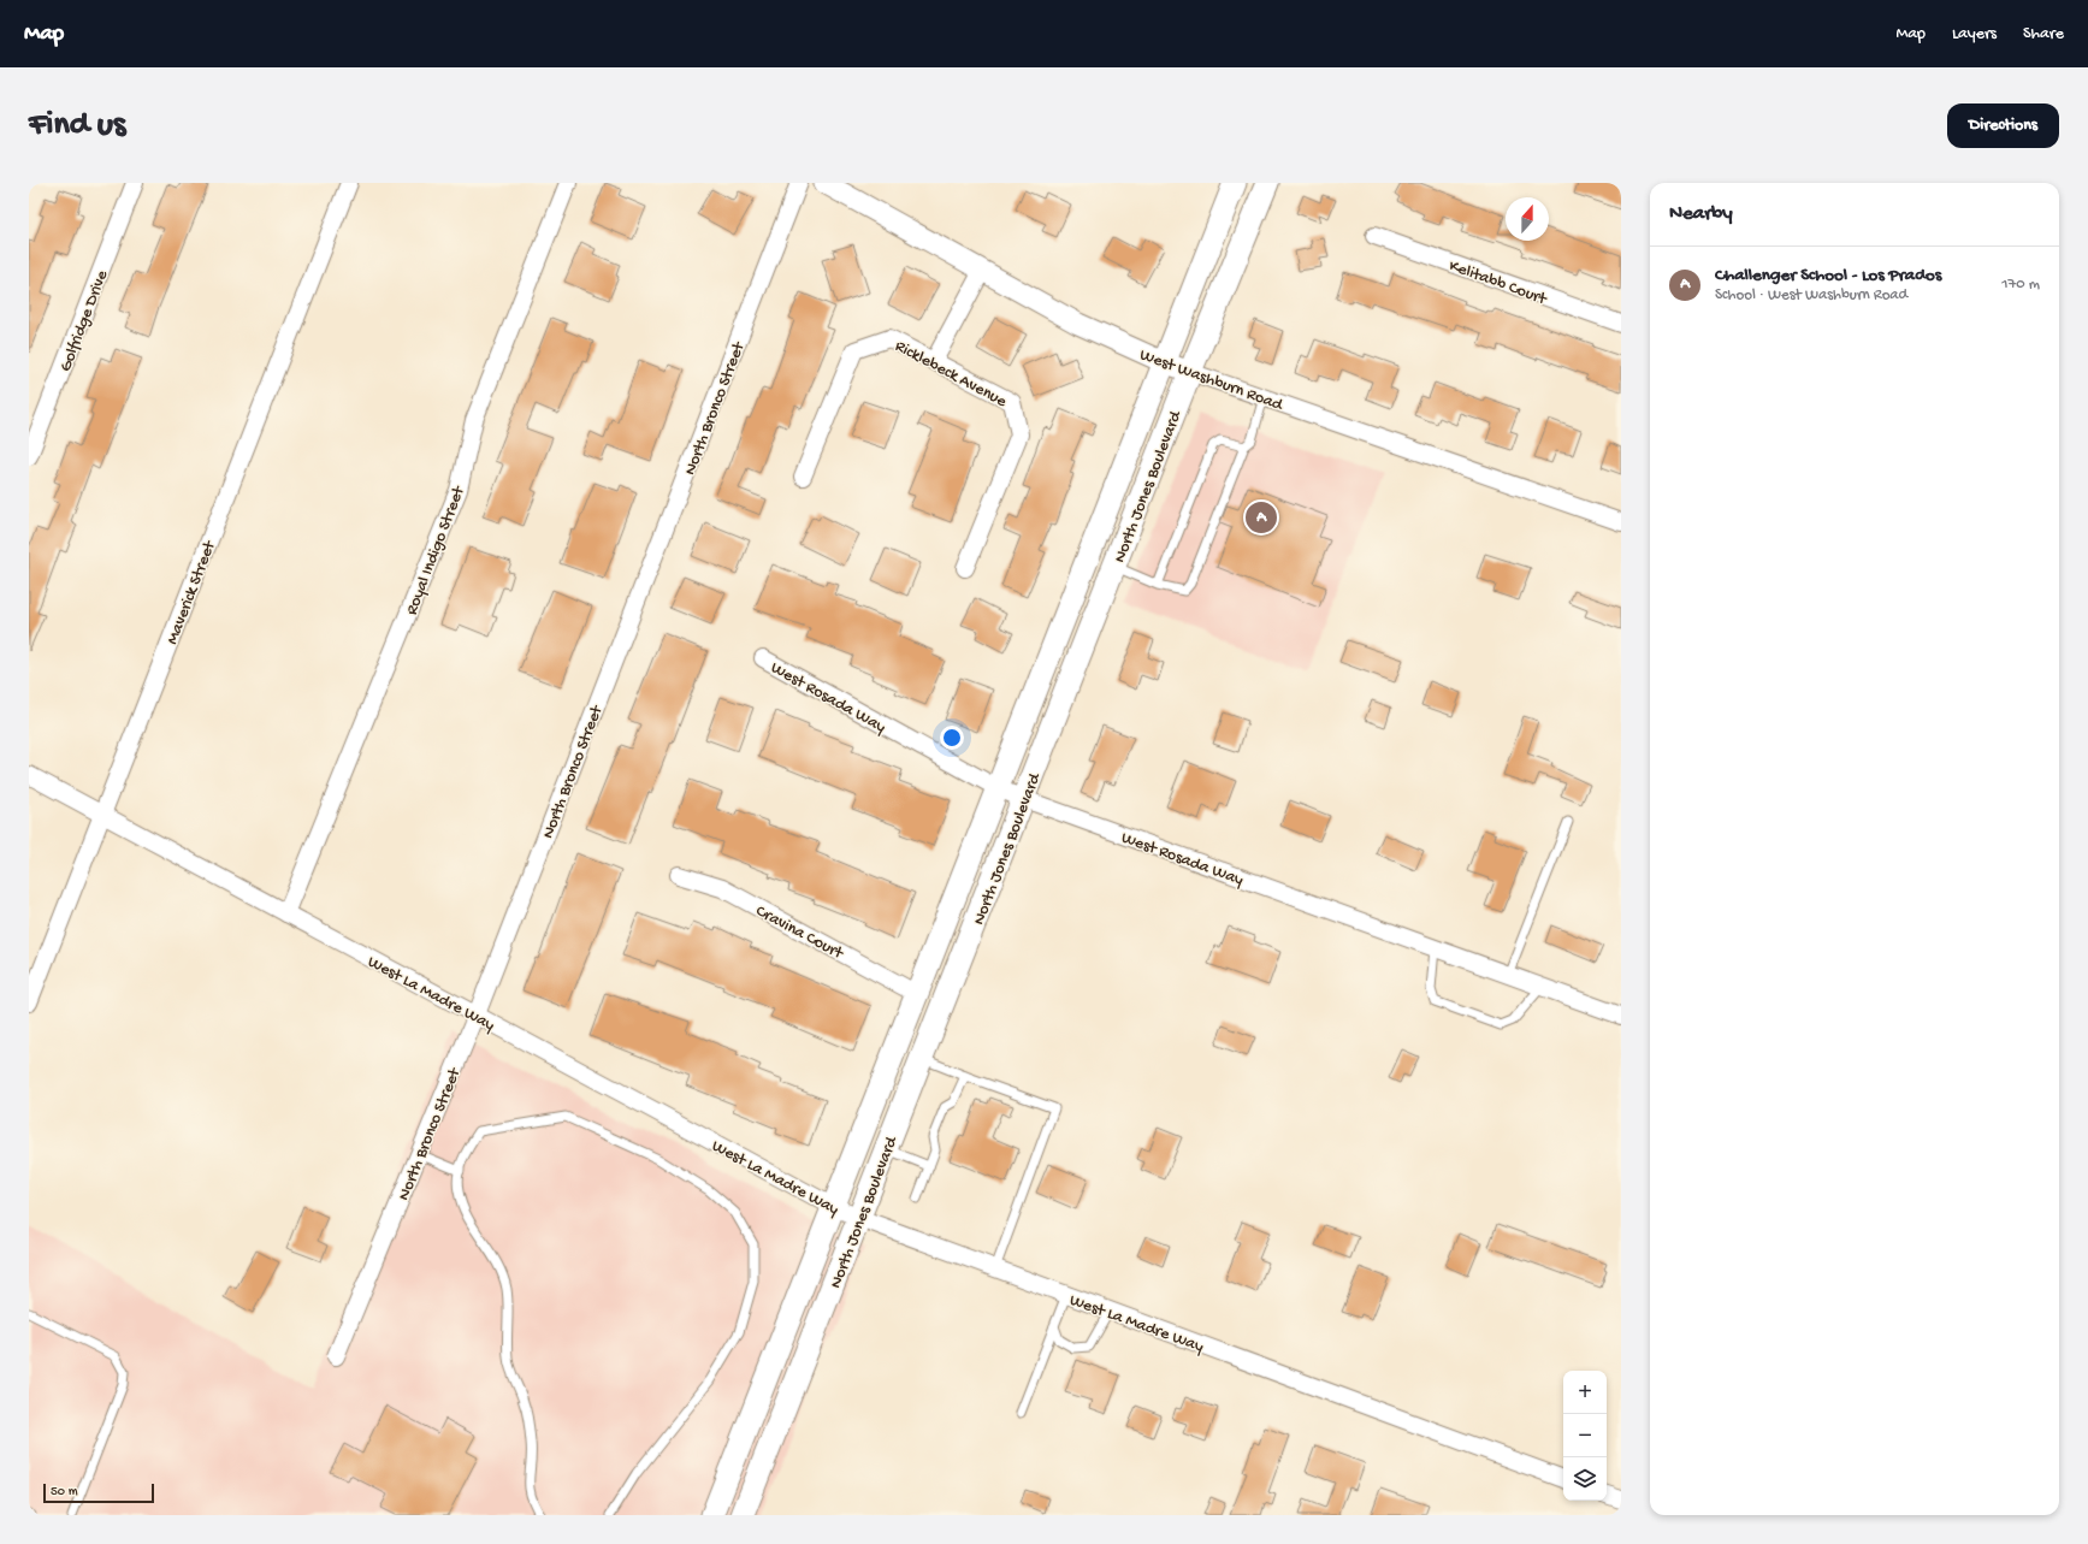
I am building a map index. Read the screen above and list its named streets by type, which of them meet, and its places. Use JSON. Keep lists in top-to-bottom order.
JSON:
{
  "streets": {
    "main road": ["North Jones Boulevard"],
    "street": [
      "Kelitabb Court",
      "Golfridge Drive",
      "Ricklebeck Avenue",
      "West Washburn Road",
      "North Bronco Street",
      "Royal Indigo Street",
      "Maverick Street",
      "West Rosada Way",
      "Cravina Court",
      "West La Madre Way"
    ]
  },
  "crossings": [
    ["West Washburn Road", "North Jones Boulevard"],
    ["North Bronco Street", "West La Madre Way"],
    ["North Jones Boulevard", "West Rosada Way"],
    ["North Jones Boulevard", "Cravina Court"],
    ["North Jones Boulevard", "West La Madre Way"],
    ["Royal Indigo Street", "West La Madre Way"],
    ["Maverick Street", "West La Madre Way"]
  ],
  "scale_bar": "50 m",
  "north": "top",
  "page": {
    "header": "Map",
    "nav": ["Map", "Layers", "Share"],
    "buttons": "Directions",
    "title": "Find us",
    "heading": "Nearby",
    "list": [
      {
        "mark": "A",
        "name": "Challenger School - Los Prados",
        "note": "School · West Washburn Road",
        "value": "170 m"
      }
    ],
    "pins": "A",
    "map_buttons": ["+", "−"],
    "scale": "50 m"
  }
}
